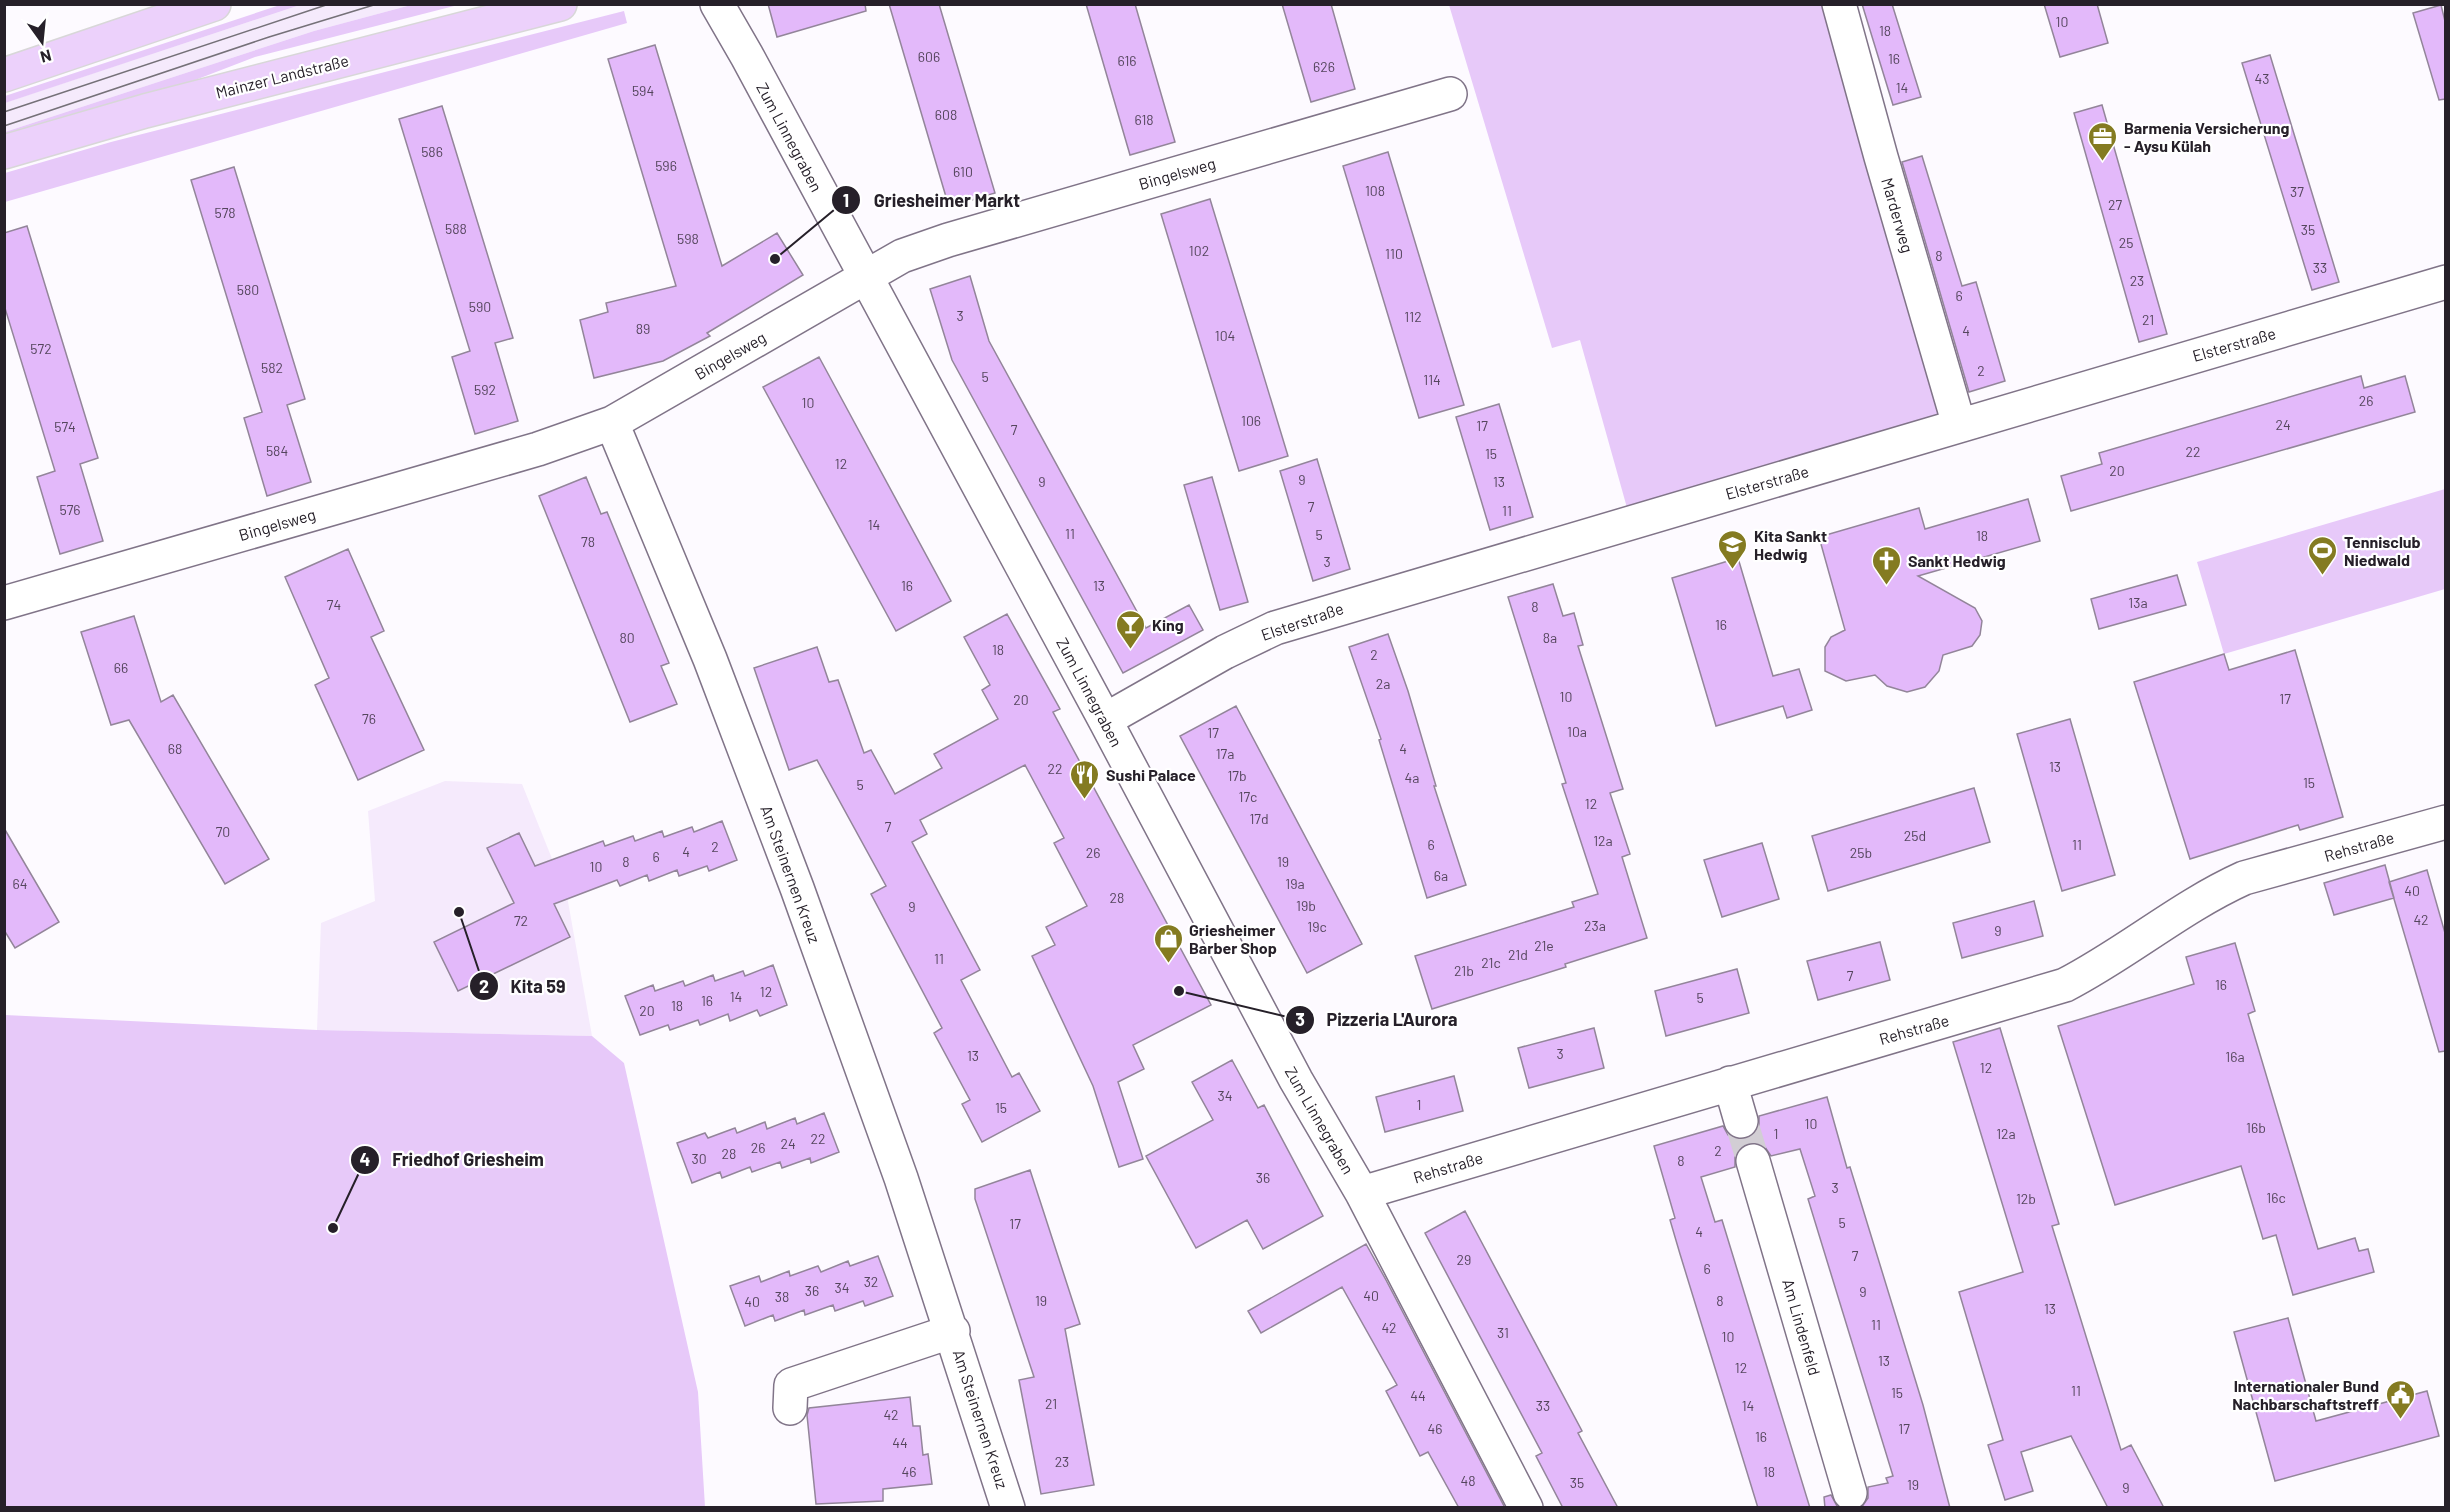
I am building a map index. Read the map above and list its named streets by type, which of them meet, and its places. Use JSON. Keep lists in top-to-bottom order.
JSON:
{
  "streets": {
    "main road": ["Mainzer Landstraße"],
    "street": [
      "Zum Linnegraben",
      "Bingelsweg",
      "Marderweg",
      "Elsterstraße",
      "Rehstraße",
      "Am Steinernen Kreuz",
      "Am Lindenfeld"
    ]
  },
  "crossings": [
    ["Zum Linnegraben", "Bingelsweg"],
    ["Zum Linnegraben", "Elsterstraße"],
    ["Zum Linnegraben", "Rehstraße"],
    ["Bingelsweg", "Am Steinernen Kreuz"],
    ["Marderweg", "Elsterstraße"]
  ],
  "places": {
    "office": ["Barmenia Versicherung - Aysu Külah"],
    "other": [
      "Griesheimer Markt",
      "Kita 59",
      "Pizzeria L'Aurora",
      "Friedhof Griesheim"
    ],
    "school or university": ["Kita Sankt Hedwig"],
    "sports": ["Tennisclub Niedwald"],
    "church": ["Sankt Hedwig"],
    "bar": ["King"],
    "restaurant": ["Sushi Palace"],
    "shop": ["Griesheimer Barber Shop"],
    "public building": ["Internationaler Bund Nachbarschaftstreff"]
  },
  "house_numbers": [
    "10",
    "18",
    "606",
    "16",
    "616",
    "626",
    "43",
    "14",
    "594",
    "608",
    "618",
    "586",
    "596",
    "610",
    "108",
    "37",
    "27",
    "578",
    "588",
    "35",
    "598",
    "25",
    "102",
    "110",
    "8",
    "33",
    "23",
    "580",
    "6",
    "590",
    "3",
    "112",
    "21",
    "89",
    "4",
    "104",
    "572",
    "582",
    "2",
    "5",
    "114",
    "592",
    "26",
    "10",
    "106",
    "24",
    "17",
    "574",
    "7",
    "584",
    "22",
    "15",
    "12",
    "20",
    "9",
    "9",
    "13",
    "7",
    "576",
    "11",
    "14",
    "11",
    "5",
    "18",
    "78",
    "3",
    "16",
    "13",
    "13a",
    "74",
    "8",
    "16",
    "80",
    "8a",
    "18",
    "2",
    "66",
    "2a",
    "10",
    "17",
    "20",
    "76",
    "10a",
    "17",
    "68",
    "4",
    "17a",
    "13",
    "22",
    "17b",
    "4a",
    "15",
    "5",
    "17c",
    "12",
    "17d",
    "7",
    "70",
    "25d",
    "12a",
    "6",
    "11",
    "2",
    "4",
    "26",
    "25b",
    "6",
    "8",
    "19",
    "10",
    "6a",
    "64",
    "19a",
    "40",
    "28",
    "19b",
    "9",
    "42",
    "72",
    "23a",
    "19c",
    "9",
    "21e",
    "21d",
    "11",
    "21c",
    "21b",
    "7",
    "16",
    "12",
    "14",
    "5",
    "16",
    "18",
    "20",
    "3",
    "13",
    "16a",
    "12",
    "34",
    "1",
    "15",
    "10",
    "16b",
    "1",
    "12a",
    "22",
    "24",
    "26",
    "2",
    "28",
    "30",
    "8",
    "36",
    "3",
    "16c",
    "12b",
    "5",
    "17",
    "4",
    "7",
    "29",
    "6",
    "32",
    "34",
    "36",
    "9",
    "40",
    "38",
    "19",
    "8",
    "40",
    "13",
    "11",
    "42",
    "31",
    "10",
    "13",
    "12",
    "11",
    "15",
    "44",
    "21",
    "33",
    "14",
    "42",
    "46",
    "17",
    "16",
    "44",
    "23",
    "46",
    "18",
    "48",
    "35",
    "19",
    "9"
  ],
  "north": "bottom"
}
